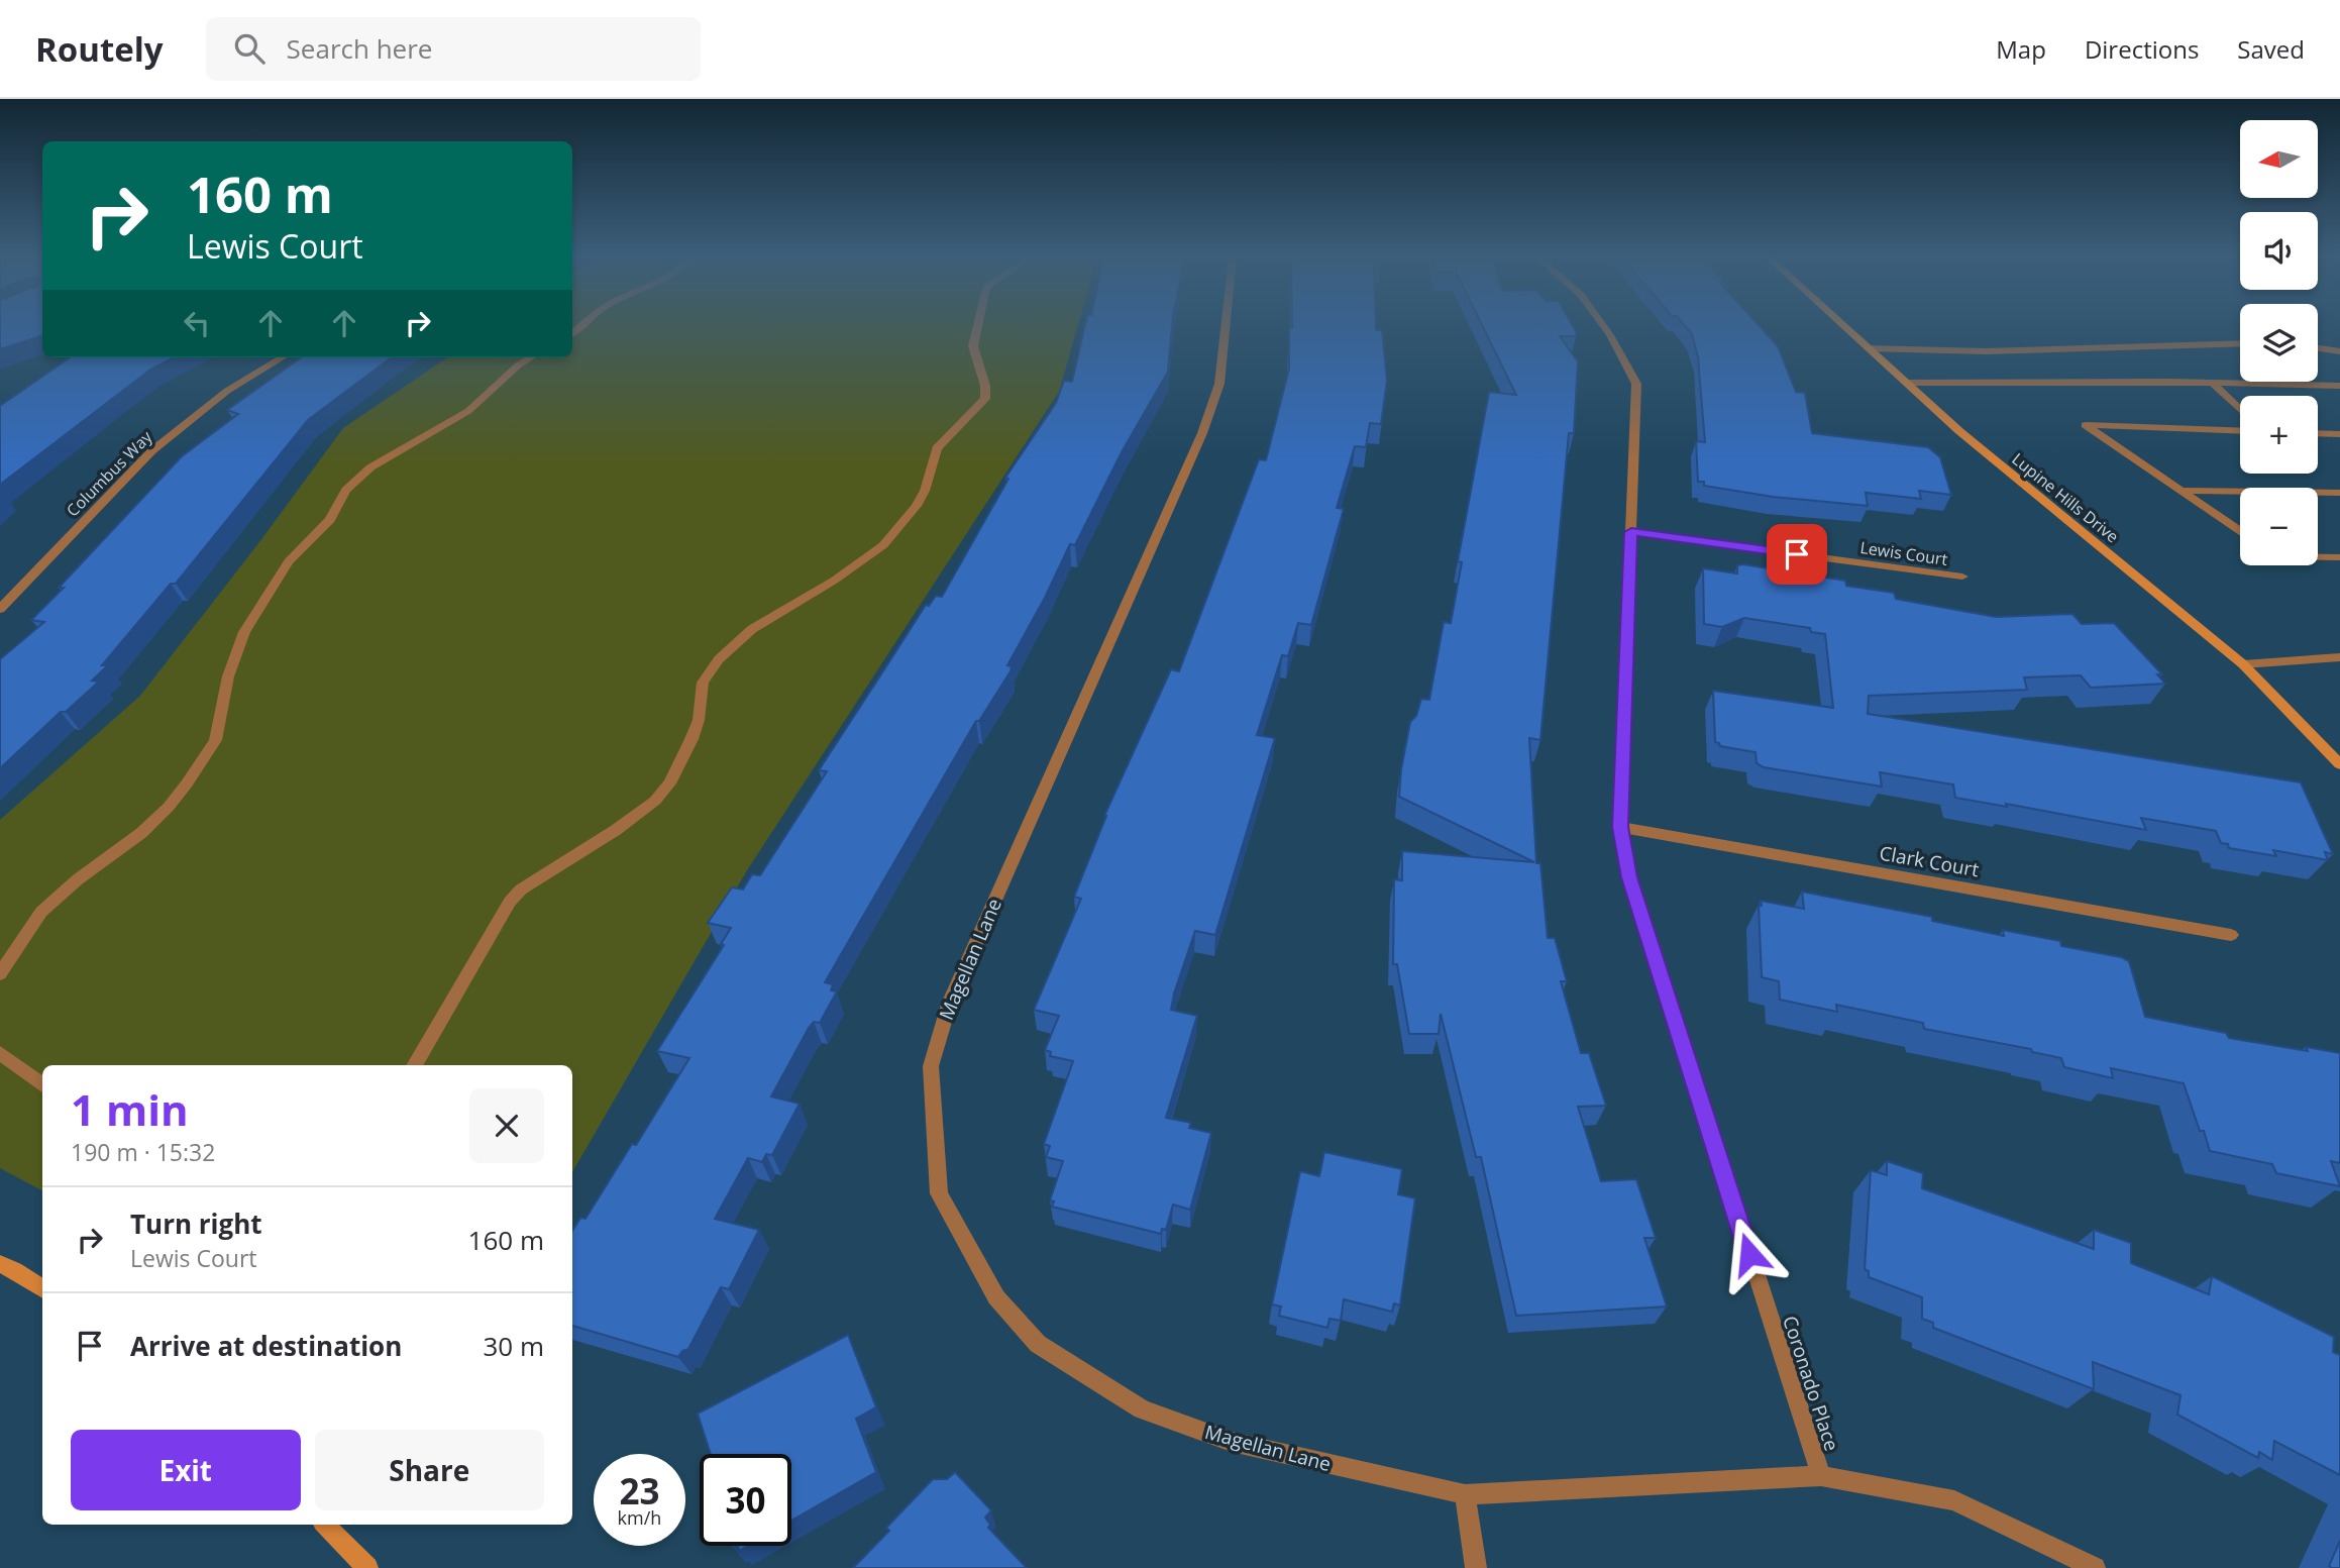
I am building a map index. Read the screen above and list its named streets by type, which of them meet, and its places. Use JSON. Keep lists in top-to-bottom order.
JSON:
{
  "streets": {
    "street": [
      "Columbus Way",
      "Lupine Hills Drive",
      "Lewis Court",
      "Clark Court",
      "Magellan Lane",
      "Coronado Place"
    ]
  },
  "crossings": [
    ["Lewis Court", "Coronado Place"],
    ["Clark Court", "Coronado Place"],
    ["Magellan Lane", "Coronado Place"]
  ],
  "north": "left",
  "page": {
    "header": "Routely",
    "search": "Search here",
    "nav": ["Map", "Directions", "Saved"],
    "map_buttons": ["+", "−"],
    "turn": ["160 m", "Lewis Court"],
    "heading": ["1 min", "190 m · 15:32"],
    "list": [
      {
        "name": "Turn right",
        "note": "Lewis Court",
        "value": "160 m"
      },
      {
        "name": "Arrive at destination",
        "value": "30 m"
      }
    ],
    "buttons": ["Exit", "Share"],
    "speed": "23 km/h",
    "limit": "30"
  }
}
